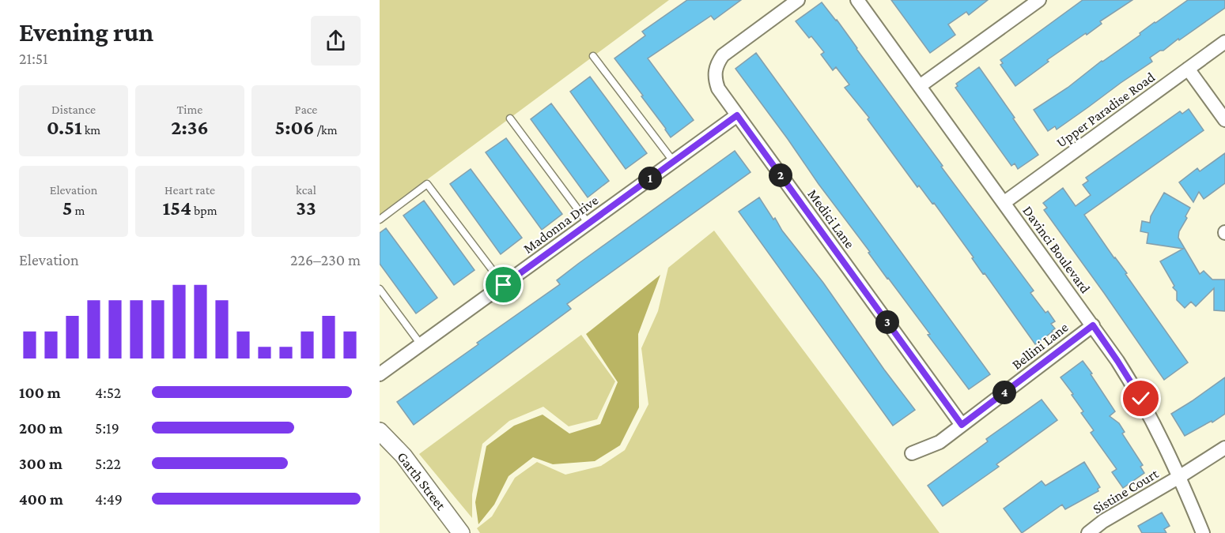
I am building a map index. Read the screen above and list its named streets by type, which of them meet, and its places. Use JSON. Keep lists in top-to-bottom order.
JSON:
{
  "streets": {
    "street": [
      "Upper Paradise Road",
      "Medici Lane",
      "Madonna Drive",
      "Davinci Boulevard",
      "Bellini Lane",
      "Garth Street",
      "Sistine Court"
    ]
  },
  "crossings": [
    ["Upper Paradise Road", "Davinci Boulevard"],
    ["Medici Lane", "Madonna Drive"],
    ["Medici Lane", "Bellini Lane"],
    ["Davinci Boulevard", "Bellini Lane"],
    ["Davinci Boulevard", "Sistine Court"]
  ],
  "page": {
    "heading": ["Evening run", "21:51"],
    "stats": [
      ["Distance", "0.51 km"],
      ["Time", "2:36"],
      ["Pace", "5:06 /km"],
      ["Elevation", "5 m"],
      ["Heart rate", "154 bpm"],
      ["kcal", "33"]
    ],
    "pins": [
      "2",
      "1",
      "3",
      "4"
    ],
    "chart": ["Elevation", "226–230 m"],
    "list": [
      {
        "name": "100 m",
        "note": "4:52"
      },
      {
        "name": "200 m",
        "note": "5:19"
      },
      {
        "name": "300 m",
        "note": "5:22"
      },
      {
        "name": "400 m",
        "note": "4:49"
      }
    ]
  }
}
